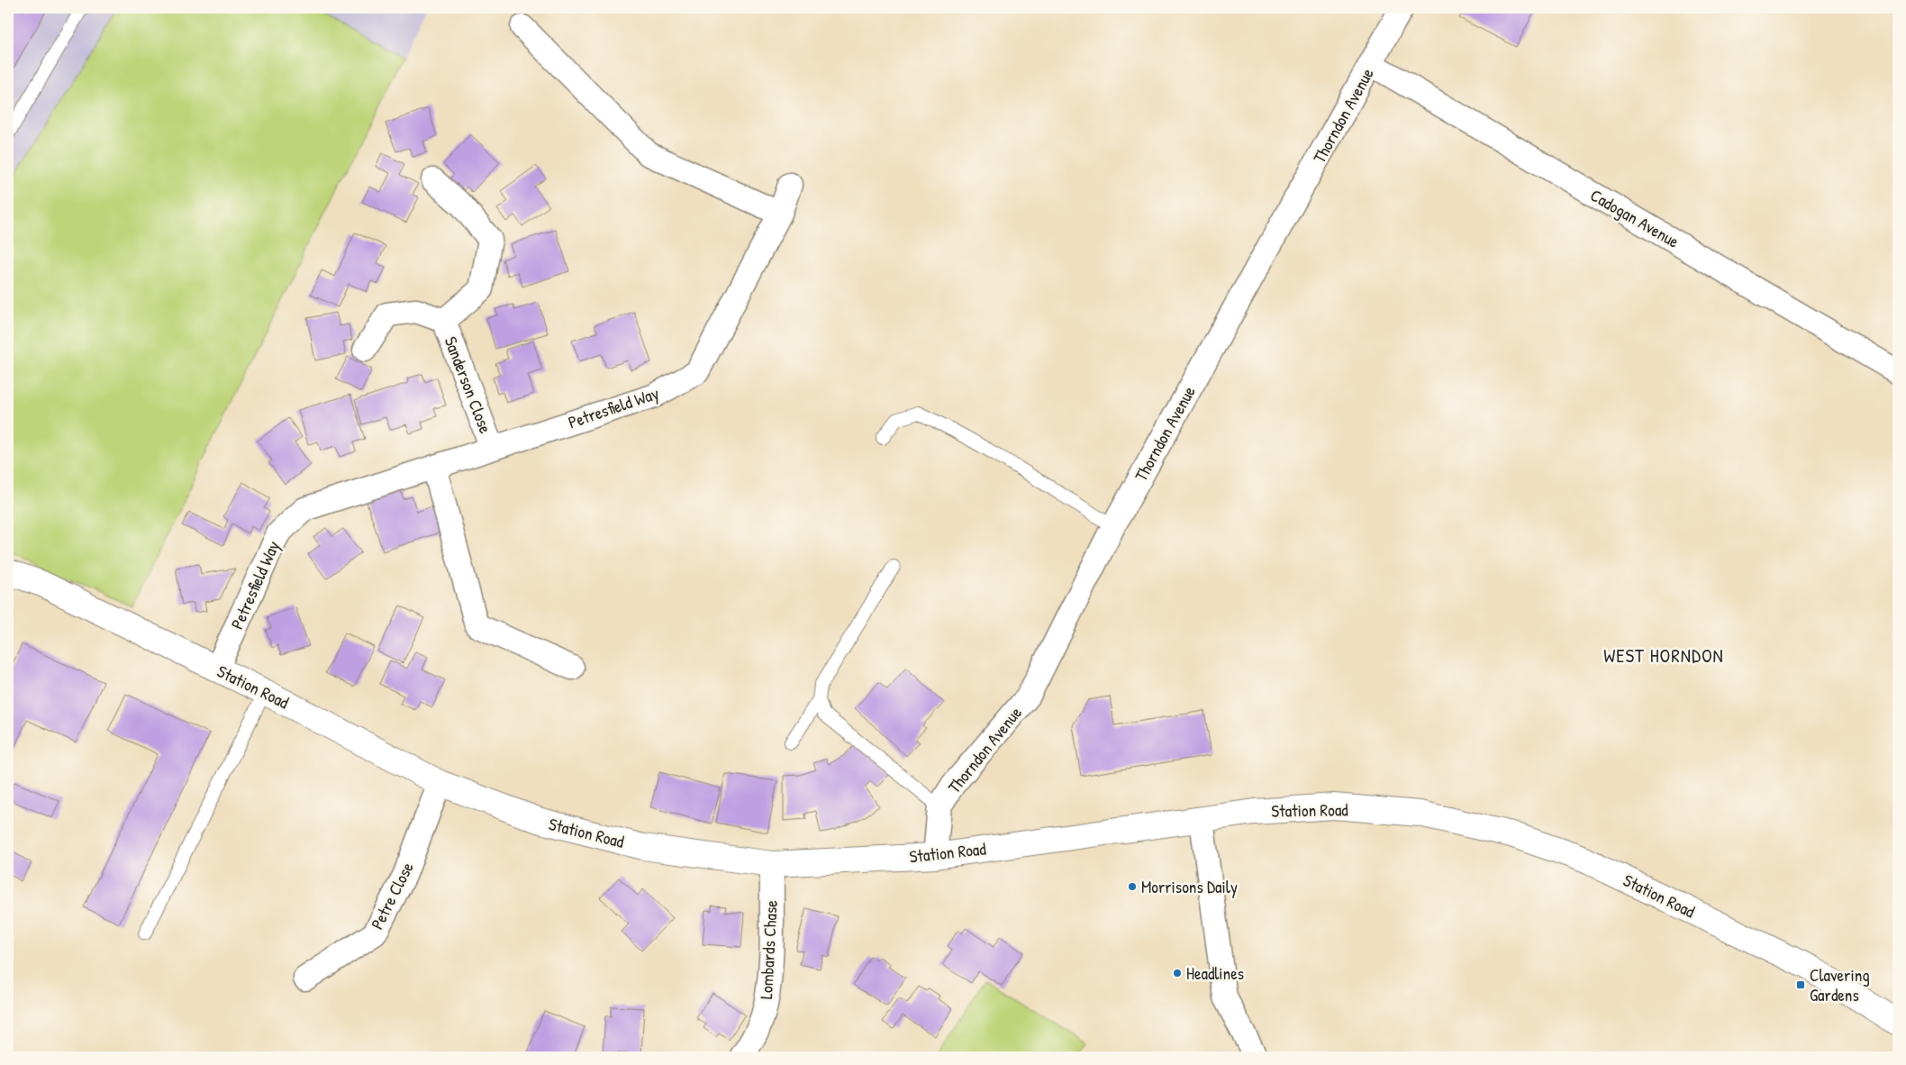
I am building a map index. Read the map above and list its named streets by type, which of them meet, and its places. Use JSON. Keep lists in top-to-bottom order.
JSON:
{
  "streets": {
    "street": [
      "Thorndon Avenue",
      "Cadogan Avenue",
      "Sanderson Close",
      "Petresfield Way",
      "Station Road",
      "Petre Close",
      "Lombards Chase"
    ]
  },
  "crossings": [
    ["Thorndon Avenue", "Cadogan Avenue"],
    ["Thorndon Avenue", "Station Road"],
    ["Sanderson Close", "Petresfield Way"],
    ["Petresfield Way", "Station Road"],
    ["Station Road", "Petre Close"],
    ["Station Road", "Lombards Chase"]
  ],
  "districts": ["WEST HORNDON"],
  "places": {
    "other": ["Morrisons Daily", "Headlines"],
    "transit": ["Clavering Gardens"]
  }
}
